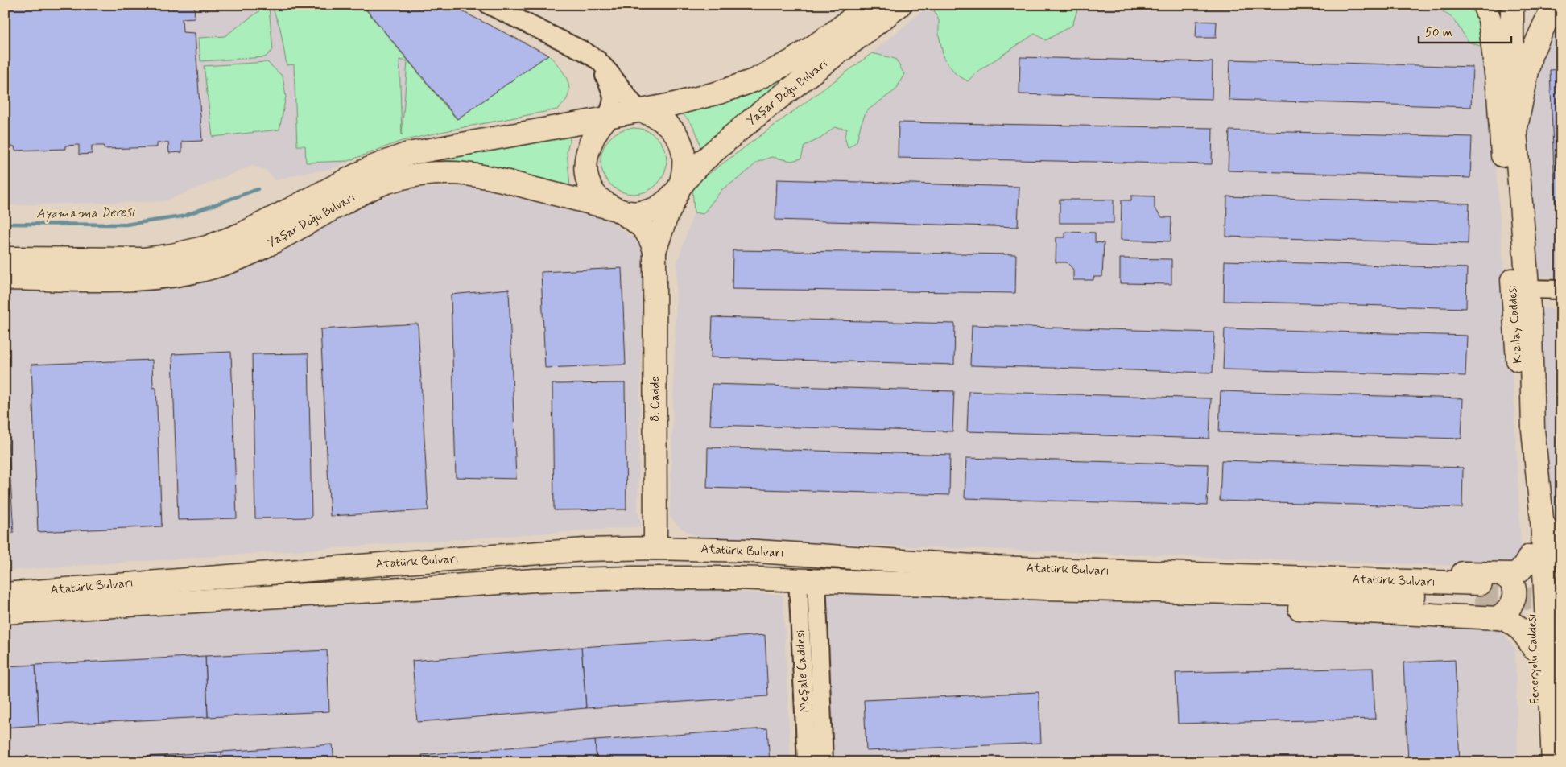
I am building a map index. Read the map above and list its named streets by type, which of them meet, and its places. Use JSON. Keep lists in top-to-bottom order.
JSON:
{
  "streets": {
    "main road": [
      "Yaşar Doğu Bulvarı",
      "Kızılay Caddesi",
      "8. Cadde",
      "Atatürk Bulvarı",
      "Feneryolu Caddesi"
    ],
    "street": ["Meşale Caddesi"]
  },
  "crossings": [
    ["Yaşar Doğu Bulvarı", "8. Cadde"],
    ["Kızılay Caddesi", "Feneryolu Caddesi"],
    ["8. Cadde", "Atatürk Bulvarı"],
    ["Atatürk Bulvarı", "Meşale Caddesi"]
  ],
  "water": ["Ayamama Deresi"],
  "scale_bar": "50 m"
}
